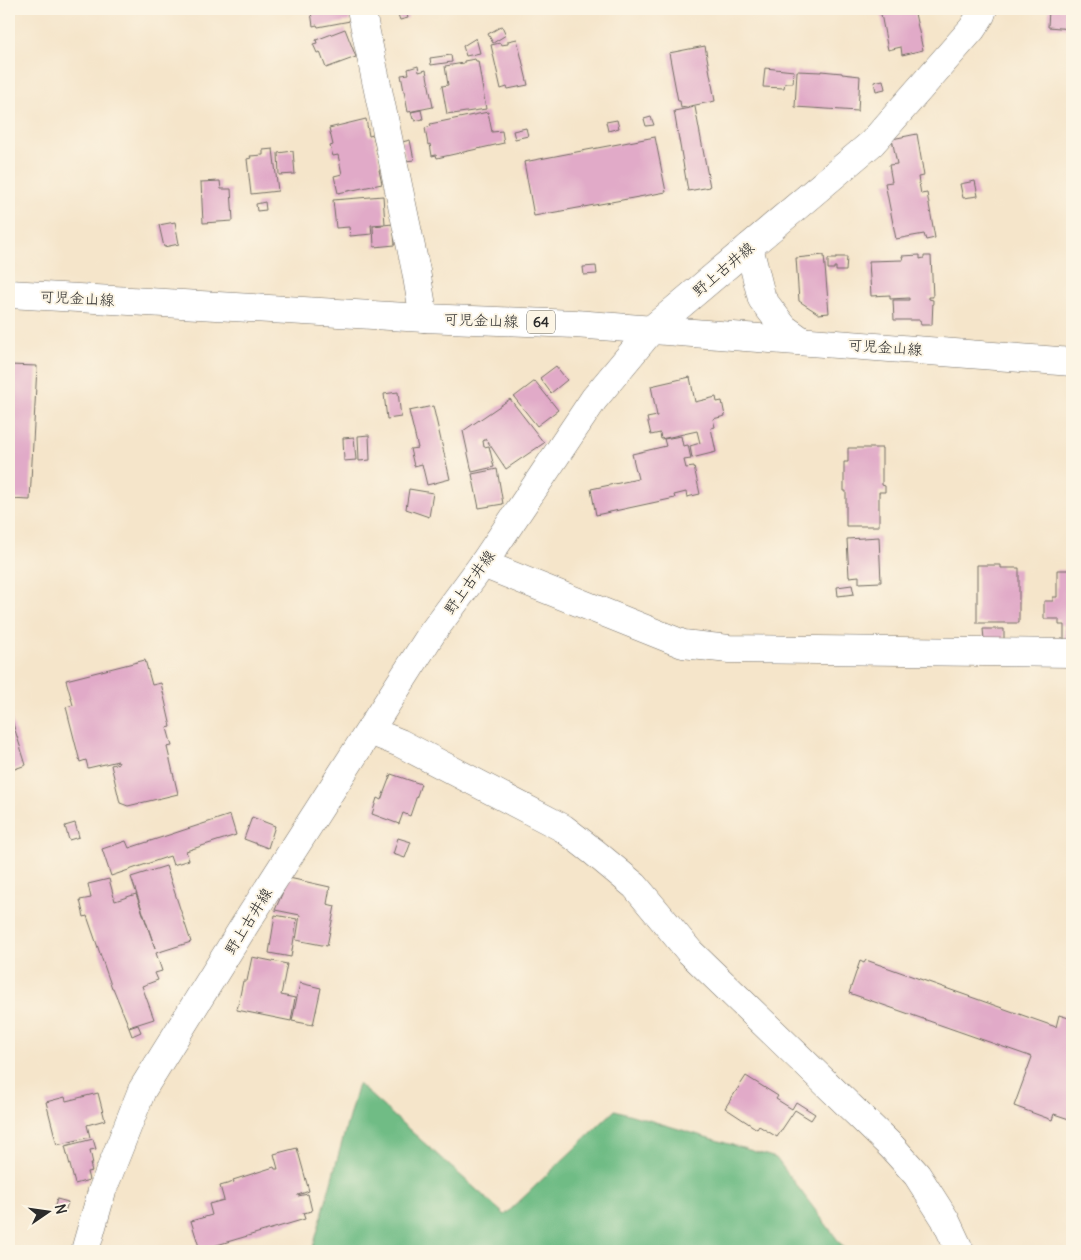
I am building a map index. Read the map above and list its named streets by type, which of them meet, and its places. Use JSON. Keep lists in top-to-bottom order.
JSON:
{
  "streets": {
    "main road": ["野上古井線", "可児金山線", "64"]
  },
  "crossings": [
    ["野上古井線", "可児金山線"]
  ],
  "north": "right"
}
